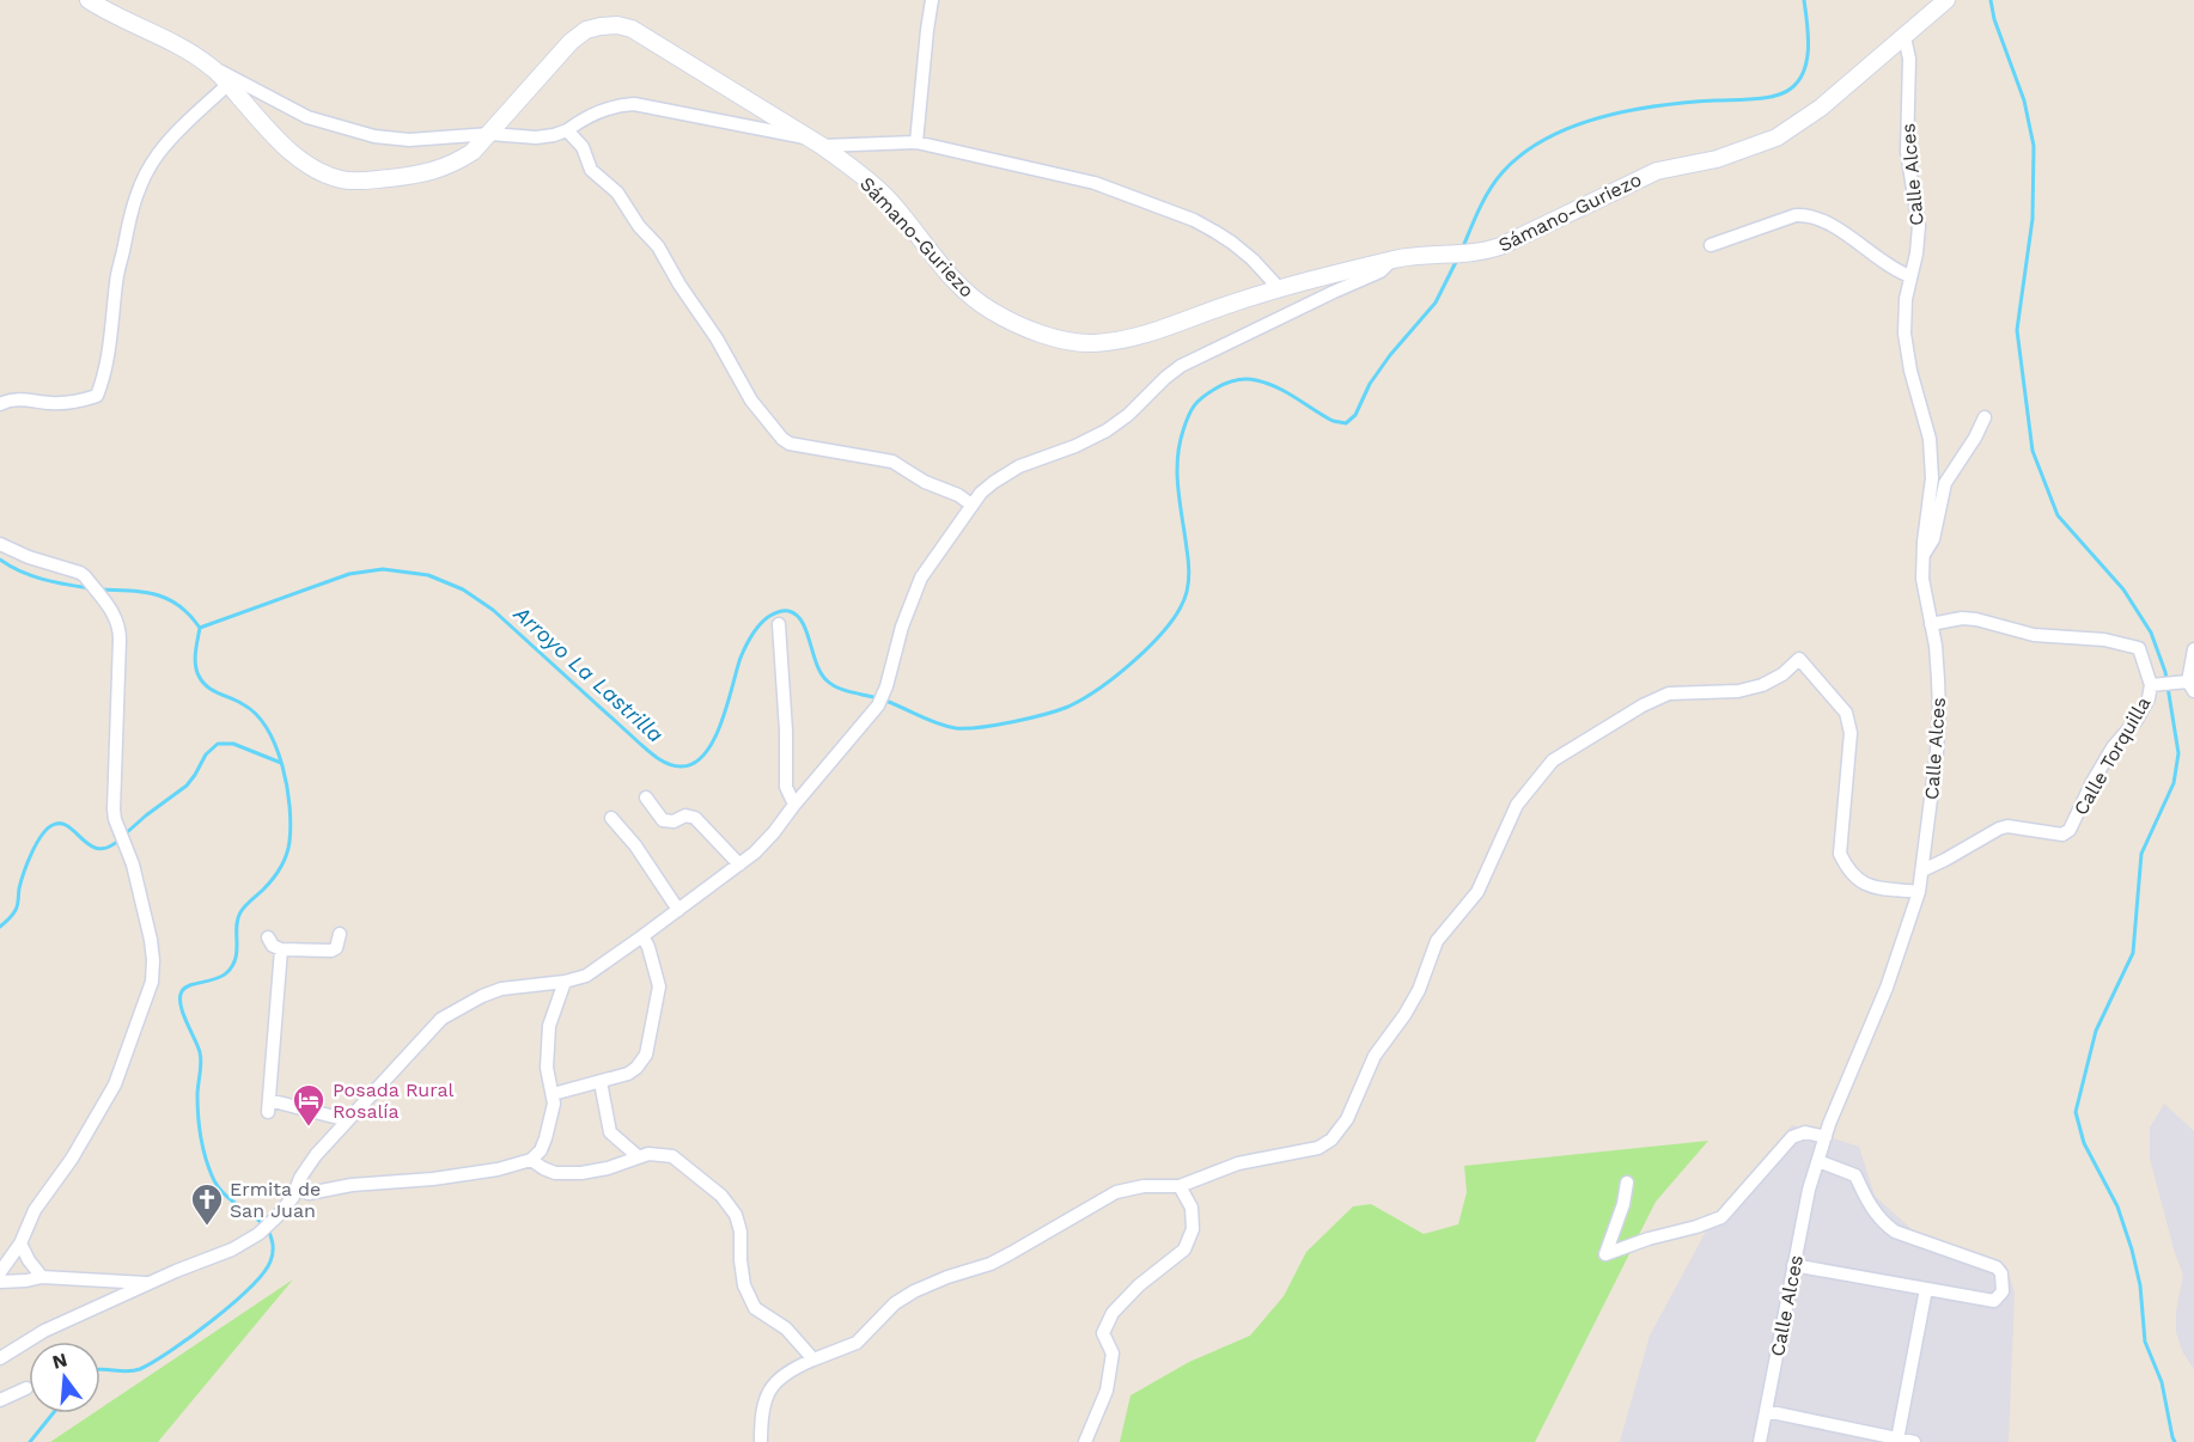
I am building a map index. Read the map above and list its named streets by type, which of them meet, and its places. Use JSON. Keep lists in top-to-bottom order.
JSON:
{
  "streets": {
    "street": ["Calle Alces", "Sámano-Guriezo", "Calle Torquilla"]
  },
  "crossings": [
    ["Calle Alces", "Sámano-Guriezo"],
    ["Calle Alces", "Calle Torquilla"]
  ],
  "water": ["Arroyo La Lastrilla"],
  "places": {
    "hotel": ["Posada Rural Rosalía"],
    "church": ["Ermita de San Juan"]
  },
  "north": "top"
}
